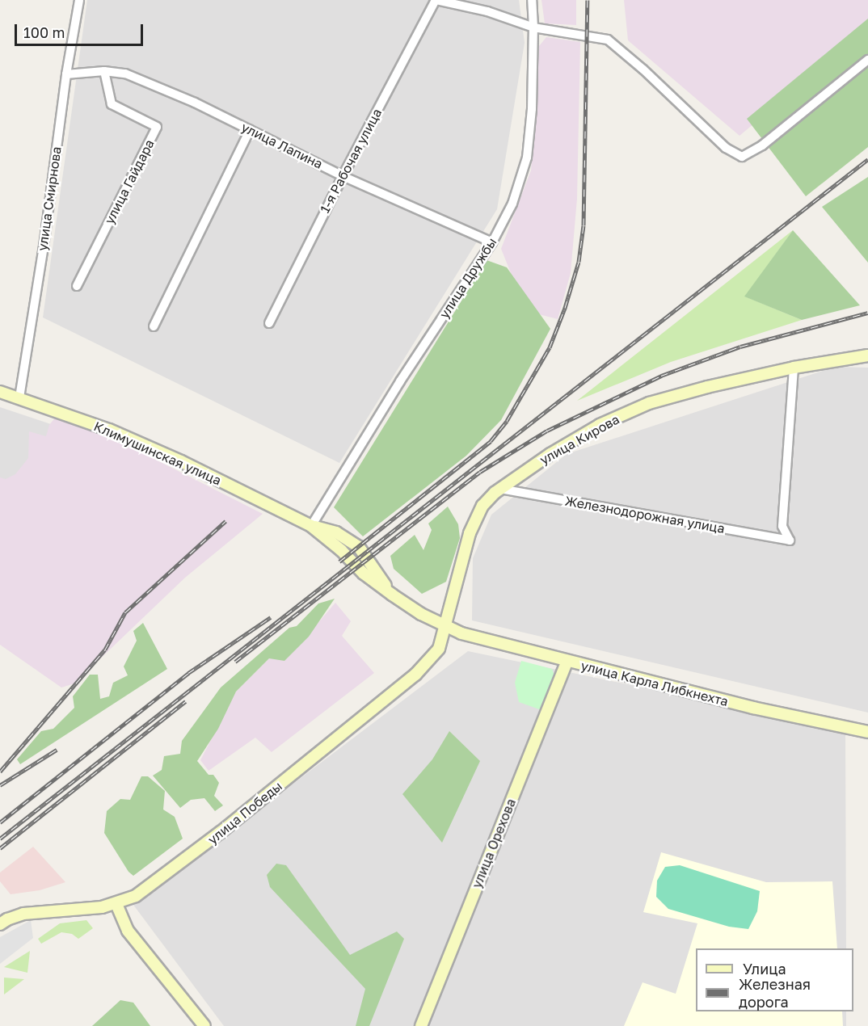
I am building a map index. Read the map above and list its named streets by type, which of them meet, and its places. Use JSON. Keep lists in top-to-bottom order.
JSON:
{
  "streets": {
    "street": [
      "улица Лапина",
      "1-я Рабочая улица",
      "улица Гайдара",
      "улица Смирнова",
      "улица Дружбы",
      "улица Кирова",
      "Климушинская улица",
      "Железнодорожная улица",
      "улица Карла Либкнехта",
      "улица Победы",
      "улица Орехова"
    ]
  },
  "crossings": [
    ["улица Лапина", "1-я Рабочая улица"],
    ["улица Лапина", "улица Гайдара"],
    ["улица Лапина", "улица Смирнова"],
    ["улица Лапина", "улица Дружбы"],
    ["1-я Рабочая улица", "улица Дружбы"],
    ["улица Смирнова", "Климушинская улица"],
    ["улица Дружбы", "Климушинская улица"],
    ["улица Кирова", "Климушинская улица"],
    ["улица Кирова", "Железнодорожная улица"],
    ["улица Кирова", "улица Карла Либкнехта"],
    ["улица Кирова", "улица Победы"],
    ["Климушинская улица", "улица Карла Либкнехта"],
    ["Климушинская улица", "улица Победы"],
    ["улица Карла Либкнехта", "улица Победы"],
    ["улица Карла Либкнехта", "улица Орехова"]
  ],
  "legend": ["Улица", "Железная дорога"],
  "scale_bar": "100 m"
}
